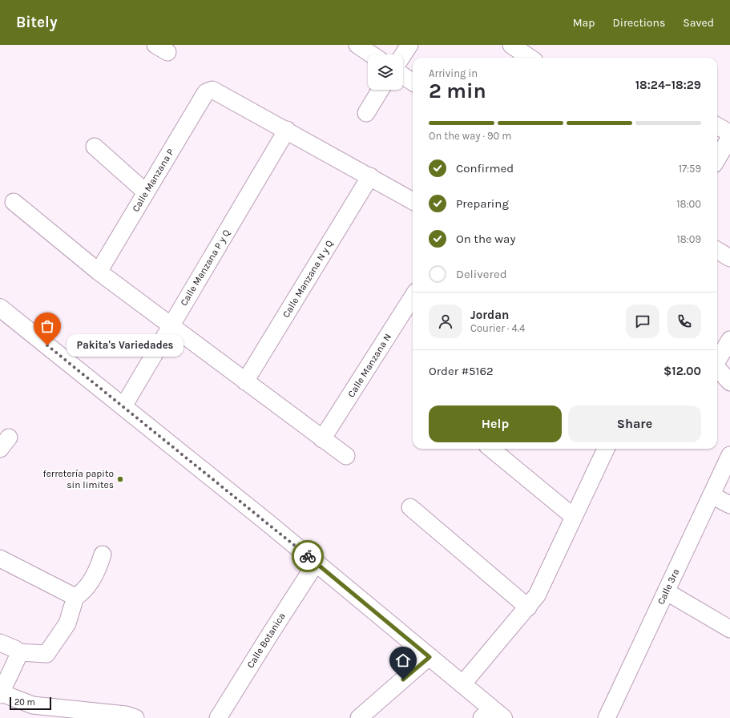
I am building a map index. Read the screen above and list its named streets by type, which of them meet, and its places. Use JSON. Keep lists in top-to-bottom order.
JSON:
{
  "streets": {
    "street": [
      "Calle Manzana P",
      "Calle Manzana P y Q",
      "Calle Manzana N y Q",
      "Calle Manzana N",
      "Calle 3ra",
      "Calle Botanica"
    ]
  },
  "crossings": [
    ["Calle Manzana P", "Calle Manzana P y Q"]
  ],
  "places": ["Pakita's Variedades", "ferretería papito sin limites"],
  "scale_bar": "20 m",
  "page": {
    "header": "Bitely",
    "nav": ["Map", "Directions", "Saved"],
    "heading": ["2 min", "Arriving in", "18:24–18:29"],
    "panel": [
      "Jordan",
      "Courier · 4.4",
      "Order #5162",
      "$12.00"
    ],
    "bar": "On the way · 90 m",
    "list": [
      ["Confirmed", "17:59"],
      ["Preparing", "18:00"],
      ["On the way", "18:09"],
      "Delivered"
    ],
    "bubble": "Pakita's Variedades",
    "buttons": ["Help", "Share"],
    "scale": "20 m"
  }
}
